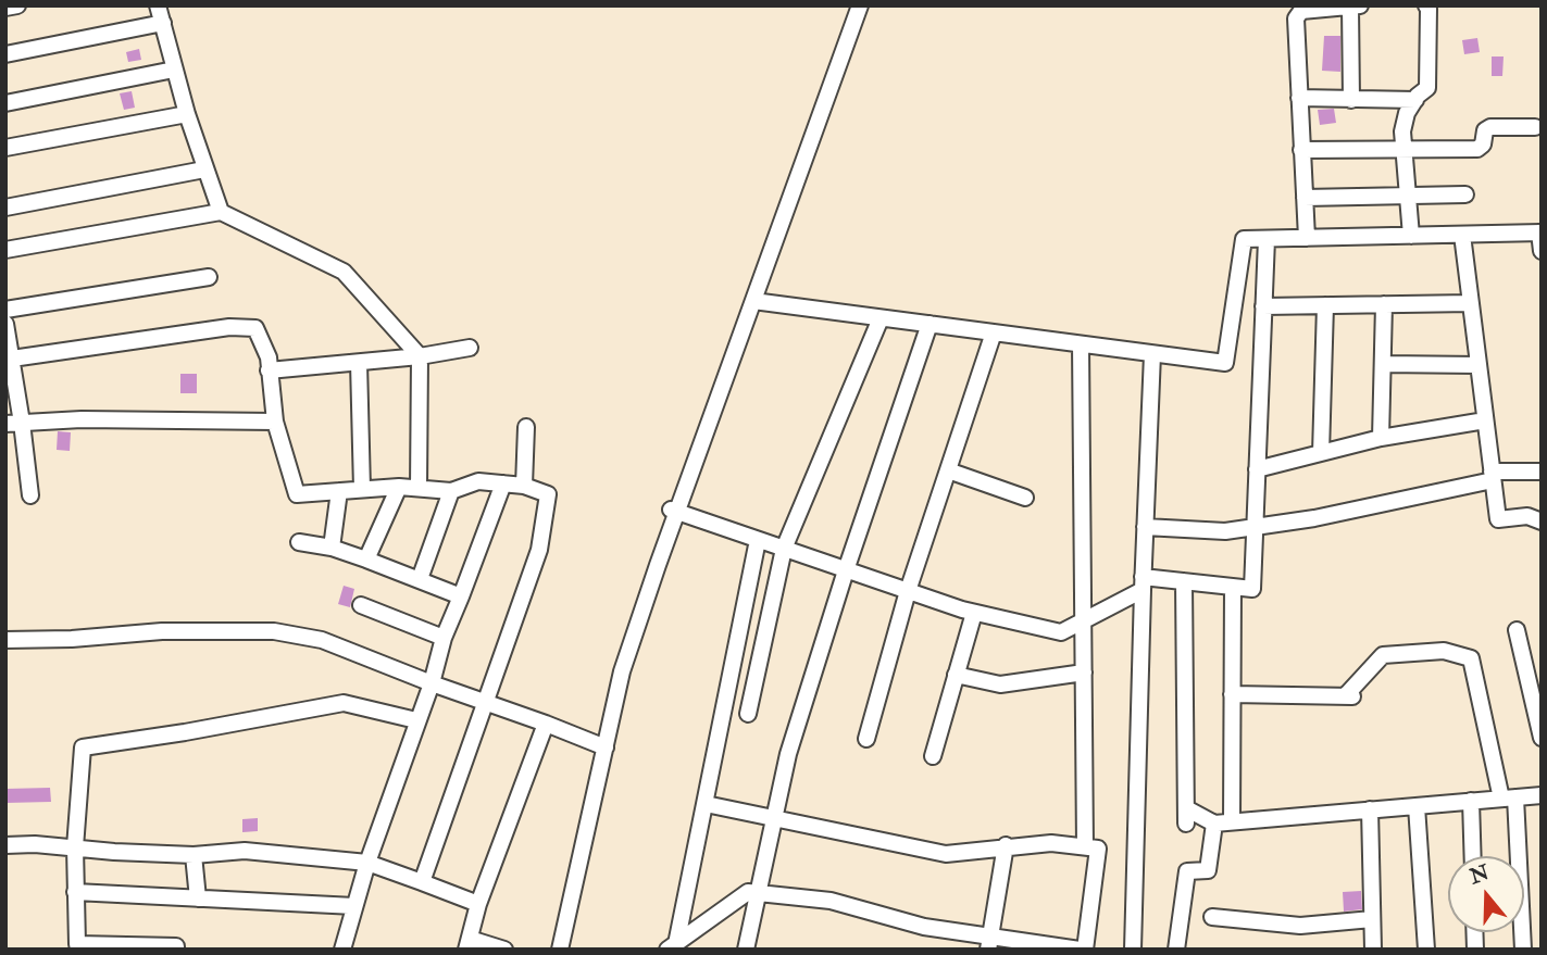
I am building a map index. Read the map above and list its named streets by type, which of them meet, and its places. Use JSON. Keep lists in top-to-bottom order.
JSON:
{
  "north": "top"
}
